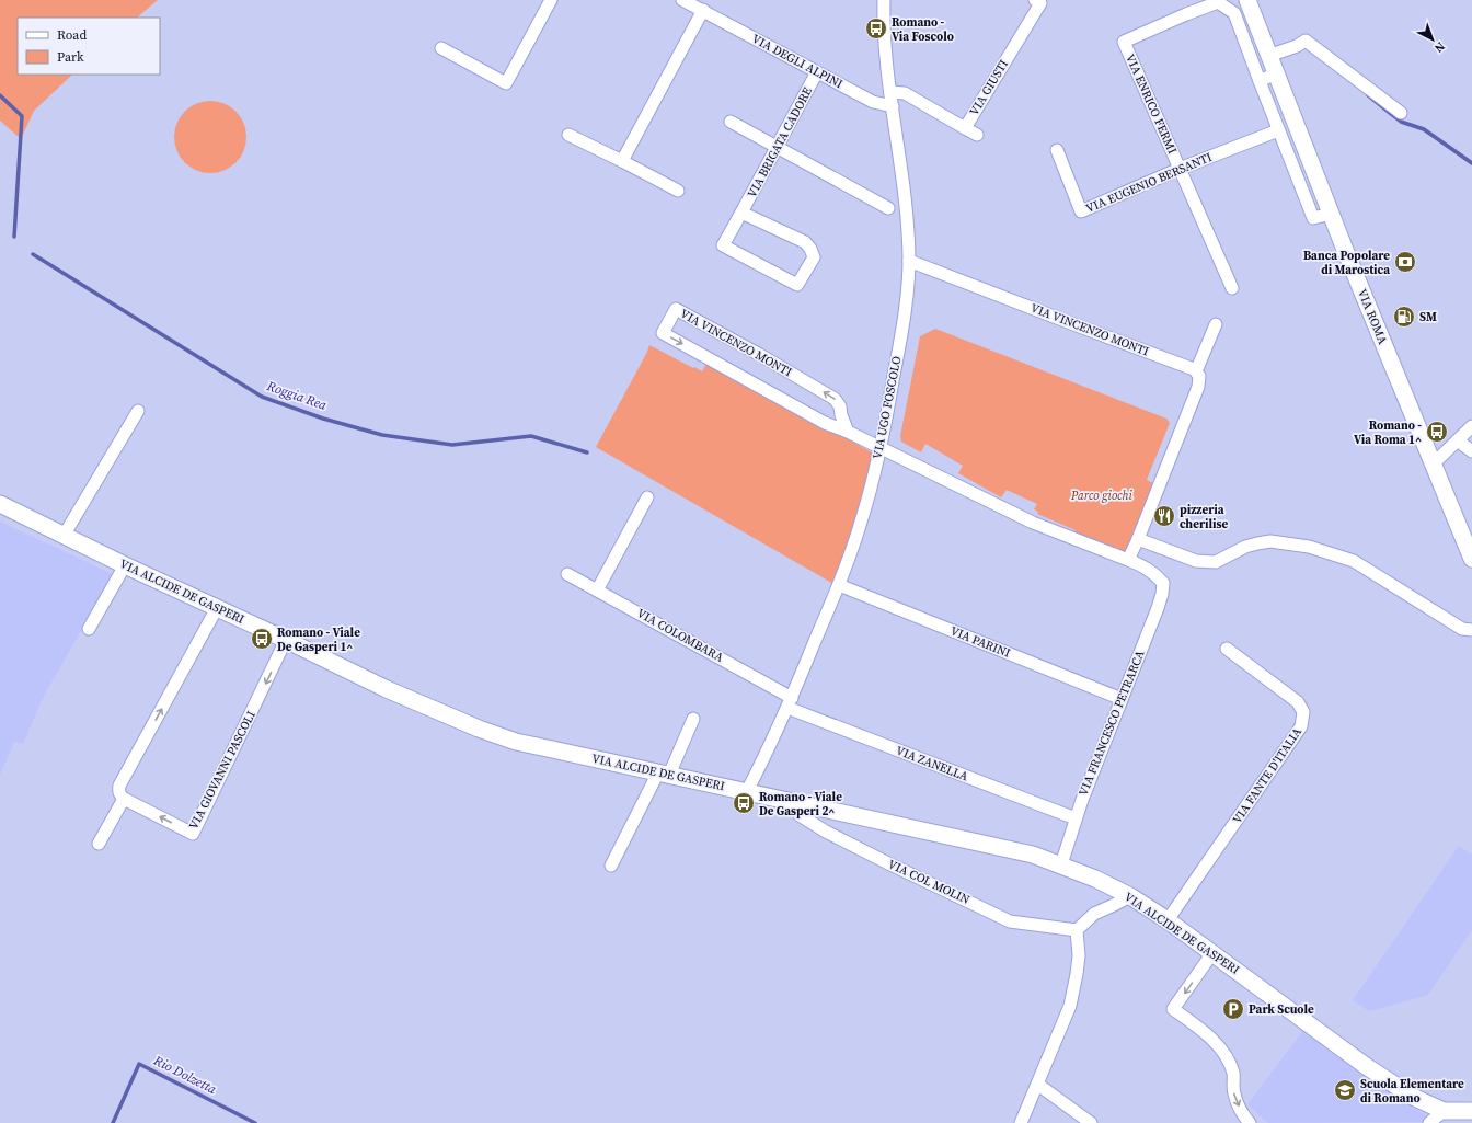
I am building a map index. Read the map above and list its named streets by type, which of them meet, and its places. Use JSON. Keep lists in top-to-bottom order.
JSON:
{
  "streets": {
    "main road": ["VIA ROMA", "VIA ALCIDE DE GASPERI"],
    "street": [
      "VIA DEGLI ALPINI",
      "VIA GIUSTI",
      "VIA ENRICO FERMI",
      "VIA BRIGATA CADORE",
      "VIA EUGENIO BERSANTI",
      "VIA VINCENZO MONTI",
      "VIA UGO FOSCOLO",
      "VIA COLOMBARA",
      "VIA PARINI",
      "VIA FRANCESCO PETRARCA",
      "VIA ZANELLA",
      "VIA GIOVANNI PASCOLI",
      "VIA FANTE D'ITALIA",
      "VIA COL MOLIN"
    ]
  },
  "crossings": [
    ["VIA DEGLI ALPINI", "VIA BRIGATA CADORE"],
    ["VIA DEGLI ALPINI", "VIA UGO FOSCOLO"],
    ["VIA GIUSTI", "VIA UGO FOSCOLO"],
    ["VIA ENRICO FERMI", "VIA EUGENIO BERSANTI"],
    ["VIA VINCENZO MONTI", "VIA UGO FOSCOLO"],
    ["VIA VINCENZO MONTI", "VIA FRANCESCO PETRARCA"],
    ["VIA UGO FOSCOLO", "VIA ALCIDE DE GASPERI"],
    ["VIA UGO FOSCOLO", "VIA COLOMBARA"],
    ["VIA UGO FOSCOLO", "VIA PARINI"],
    ["VIA UGO FOSCOLO", "VIA ZANELLA"],
    ["VIA ALCIDE DE GASPERI", "VIA FRANCESCO PETRARCA"],
    ["VIA ALCIDE DE GASPERI", "VIA GIOVANNI PASCOLI"],
    ["VIA ALCIDE DE GASPERI", "VIA FANTE D'ITALIA"],
    ["VIA ALCIDE DE GASPERI", "VIA COL MOLIN"],
    ["VIA COLOMBARA", "VIA ZANELLA"],
    ["VIA PARINI", "VIA FRANCESCO PETRARCA"],
    ["VIA FRANCESCO PETRARCA", "VIA ZANELLA"]
  ],
  "water": ["Roggia Rea", "Rio Dolzetta"],
  "parks": ["Parco giochi"],
  "places": {
    "bus stop": [
      "Romano - Via Foscolo",
      "Romano - Via Roma 1^",
      "Romano - Viale De Gasperi 1^",
      "Romano - Viale De Gasperi 2^"
    ],
    "bank": ["Banca Popolare di Marostica"],
    "fuel station": ["SM"],
    "restaurant": ["pizzeria cherilise"],
    "parking": ["Park Scuole"],
    "school or university": ["Scuola Elementare di Romano"]
  },
  "legend": ["Road", "Park"],
  "north": "bottom right"
}
